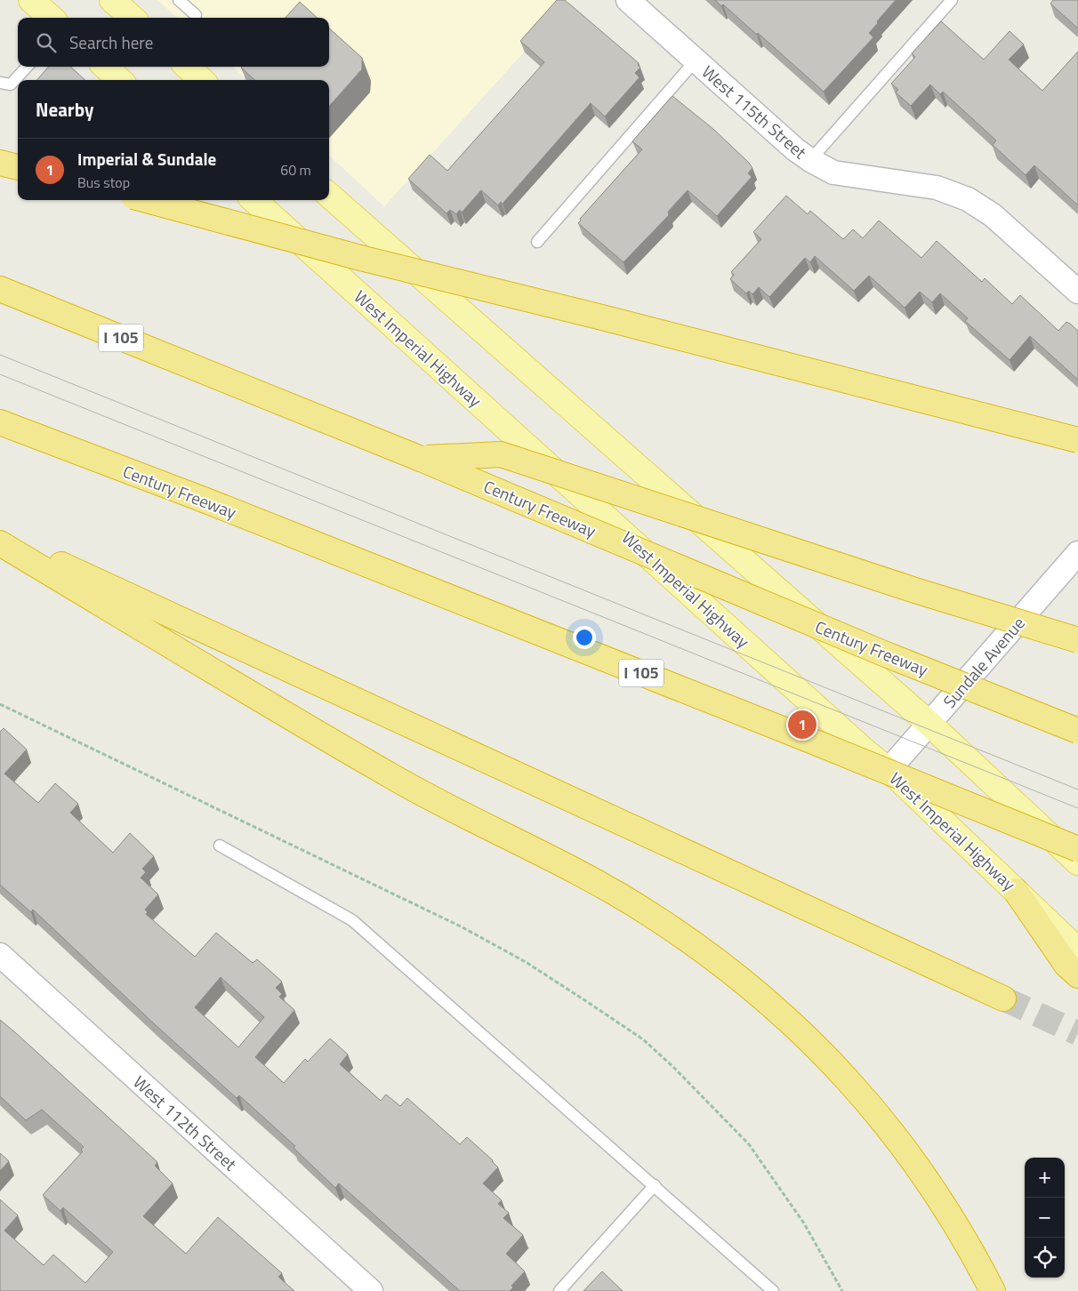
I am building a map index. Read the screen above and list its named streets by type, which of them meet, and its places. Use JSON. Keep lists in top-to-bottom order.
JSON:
{
  "streets": {
    "highway": ["I 105", "Century Freeway"],
    "main road": ["West Imperial Highway"],
    "street": ["West 115th Street", "Sundale Avenue", "West 112th Street"]
  },
  "crossings": [
    ["West Imperial Highway", "Sundale Avenue"]
  ],
  "page": {
    "search": "Search here",
    "heading": "Nearby",
    "list": [
      {
        "mark": "1",
        "name": "Imperial & Sundale",
        "note": "Bus stop",
        "value": "60 m"
      }
    ],
    "pins": "1",
    "map_buttons": ["+", "−"]
  }
}
